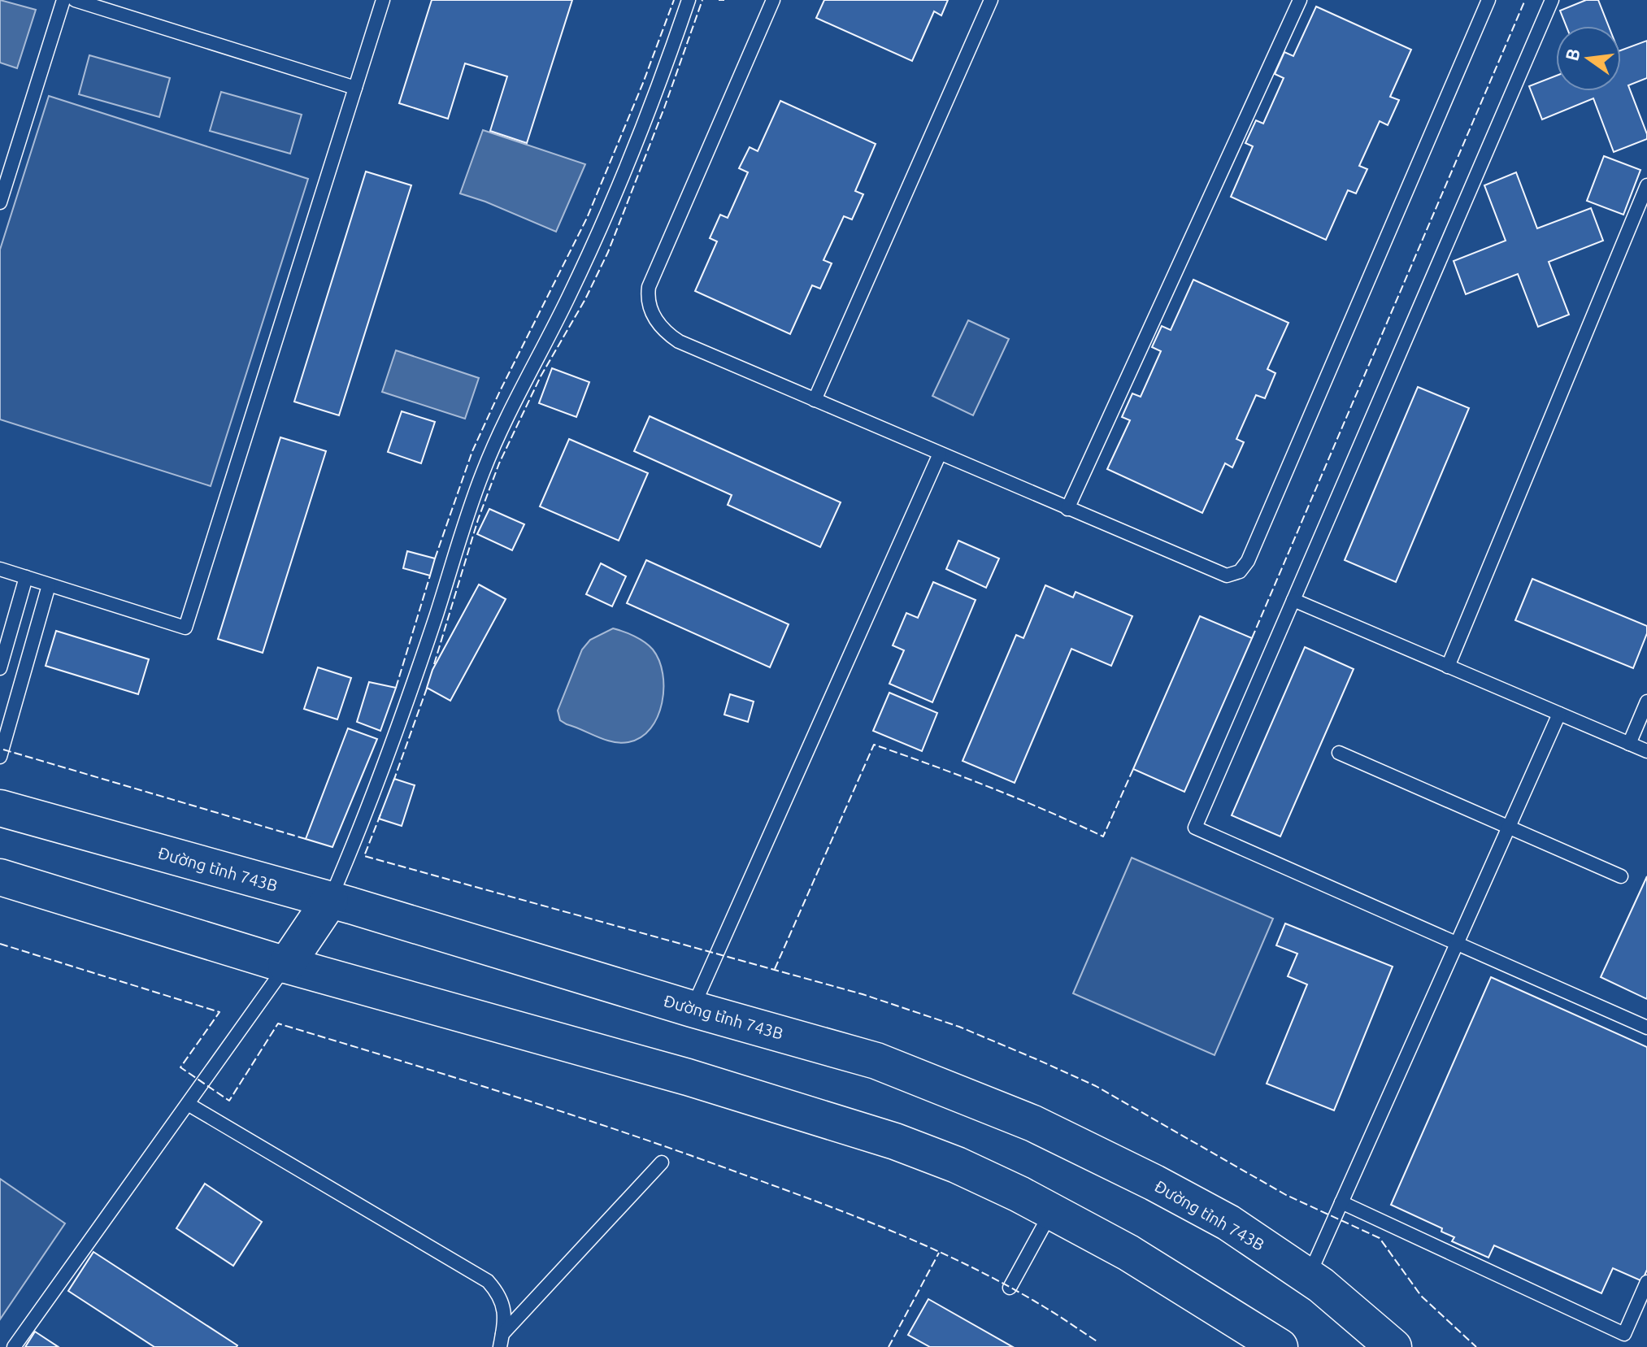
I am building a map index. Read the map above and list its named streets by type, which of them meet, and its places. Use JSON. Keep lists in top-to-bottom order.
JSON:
{
  "streets": {
    "main road": ["Đường tỉnh 743B"]
  },
  "north": "left"
}
